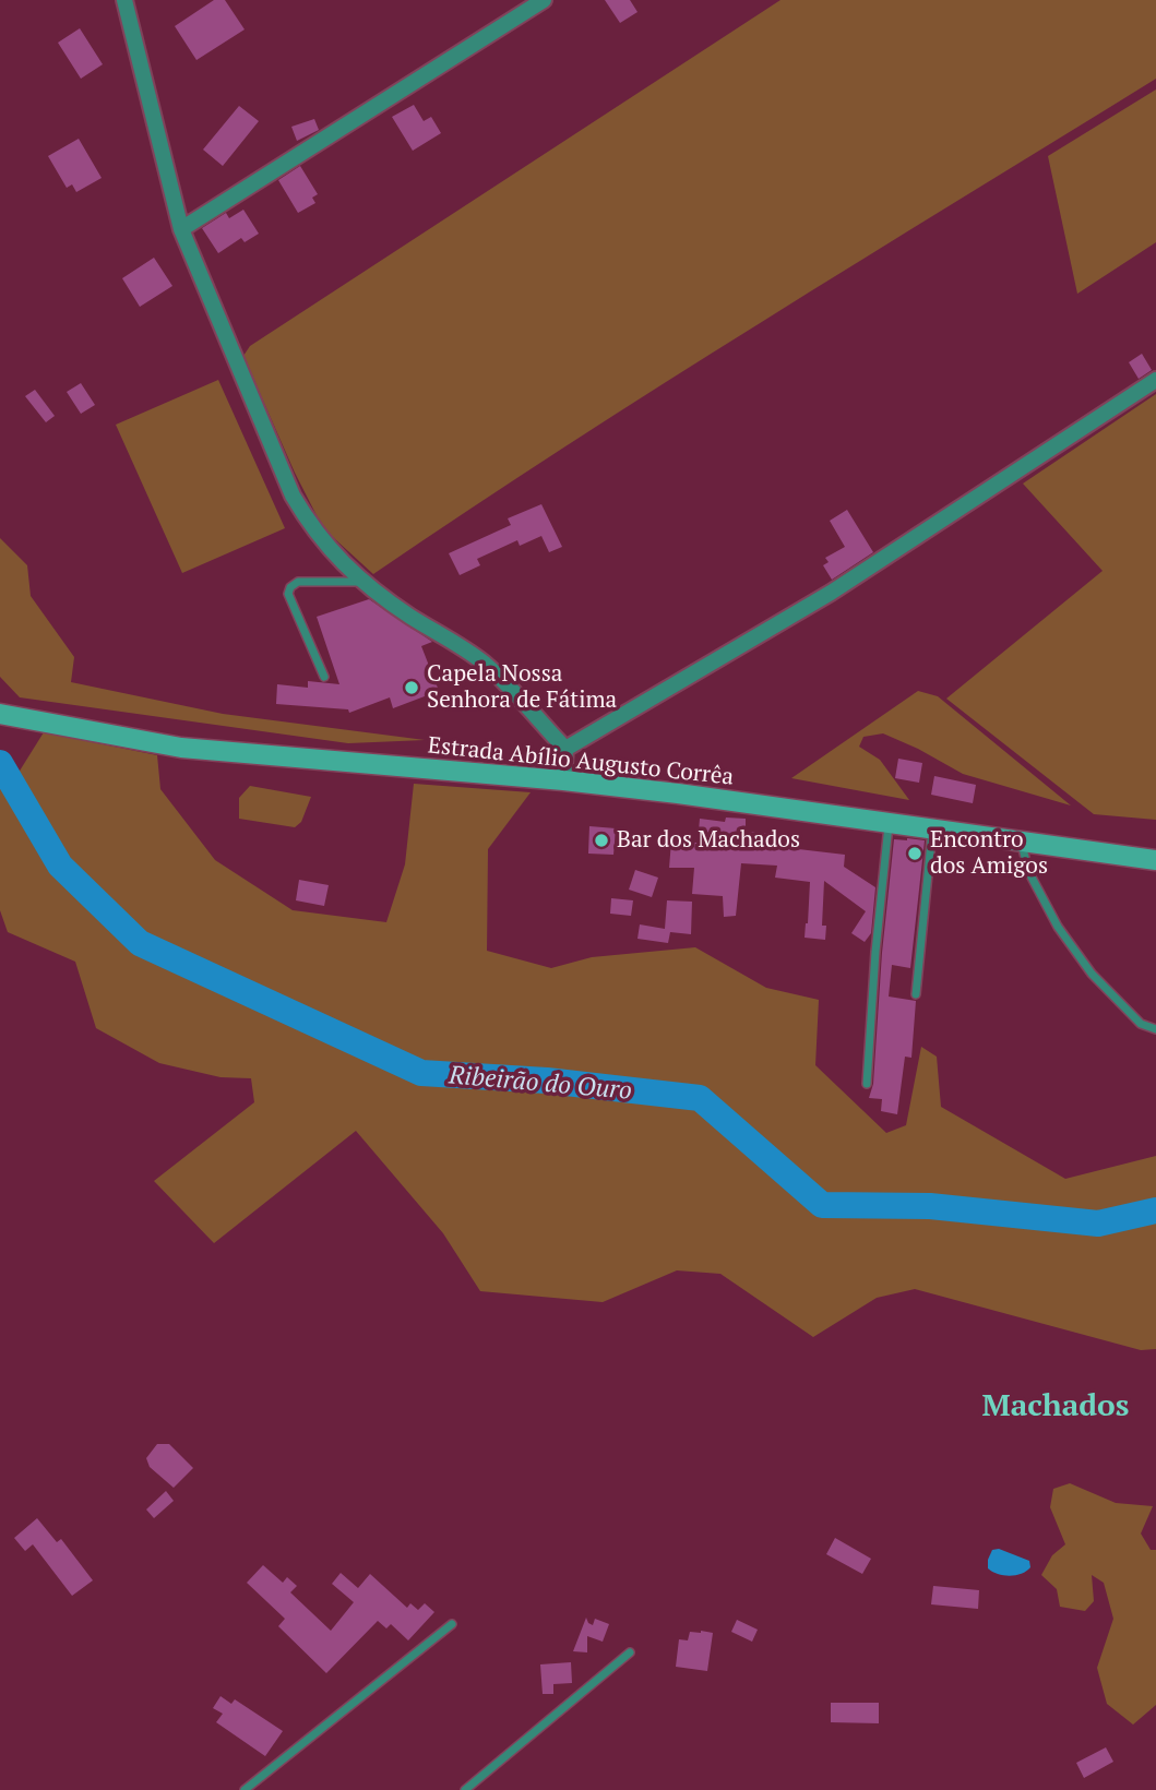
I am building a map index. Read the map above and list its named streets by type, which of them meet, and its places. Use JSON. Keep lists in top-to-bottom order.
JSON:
{
  "streets": {
    "main road": ["Estrada Abílio Augusto Corrêa"]
  },
  "districts": ["Machados"],
  "water": ["Ribeirão do Ouro"],
  "places": ["Capela Nossa Senhora de Fátima", "Bar dos Machados", "Encontro dos Amigos"]
}
